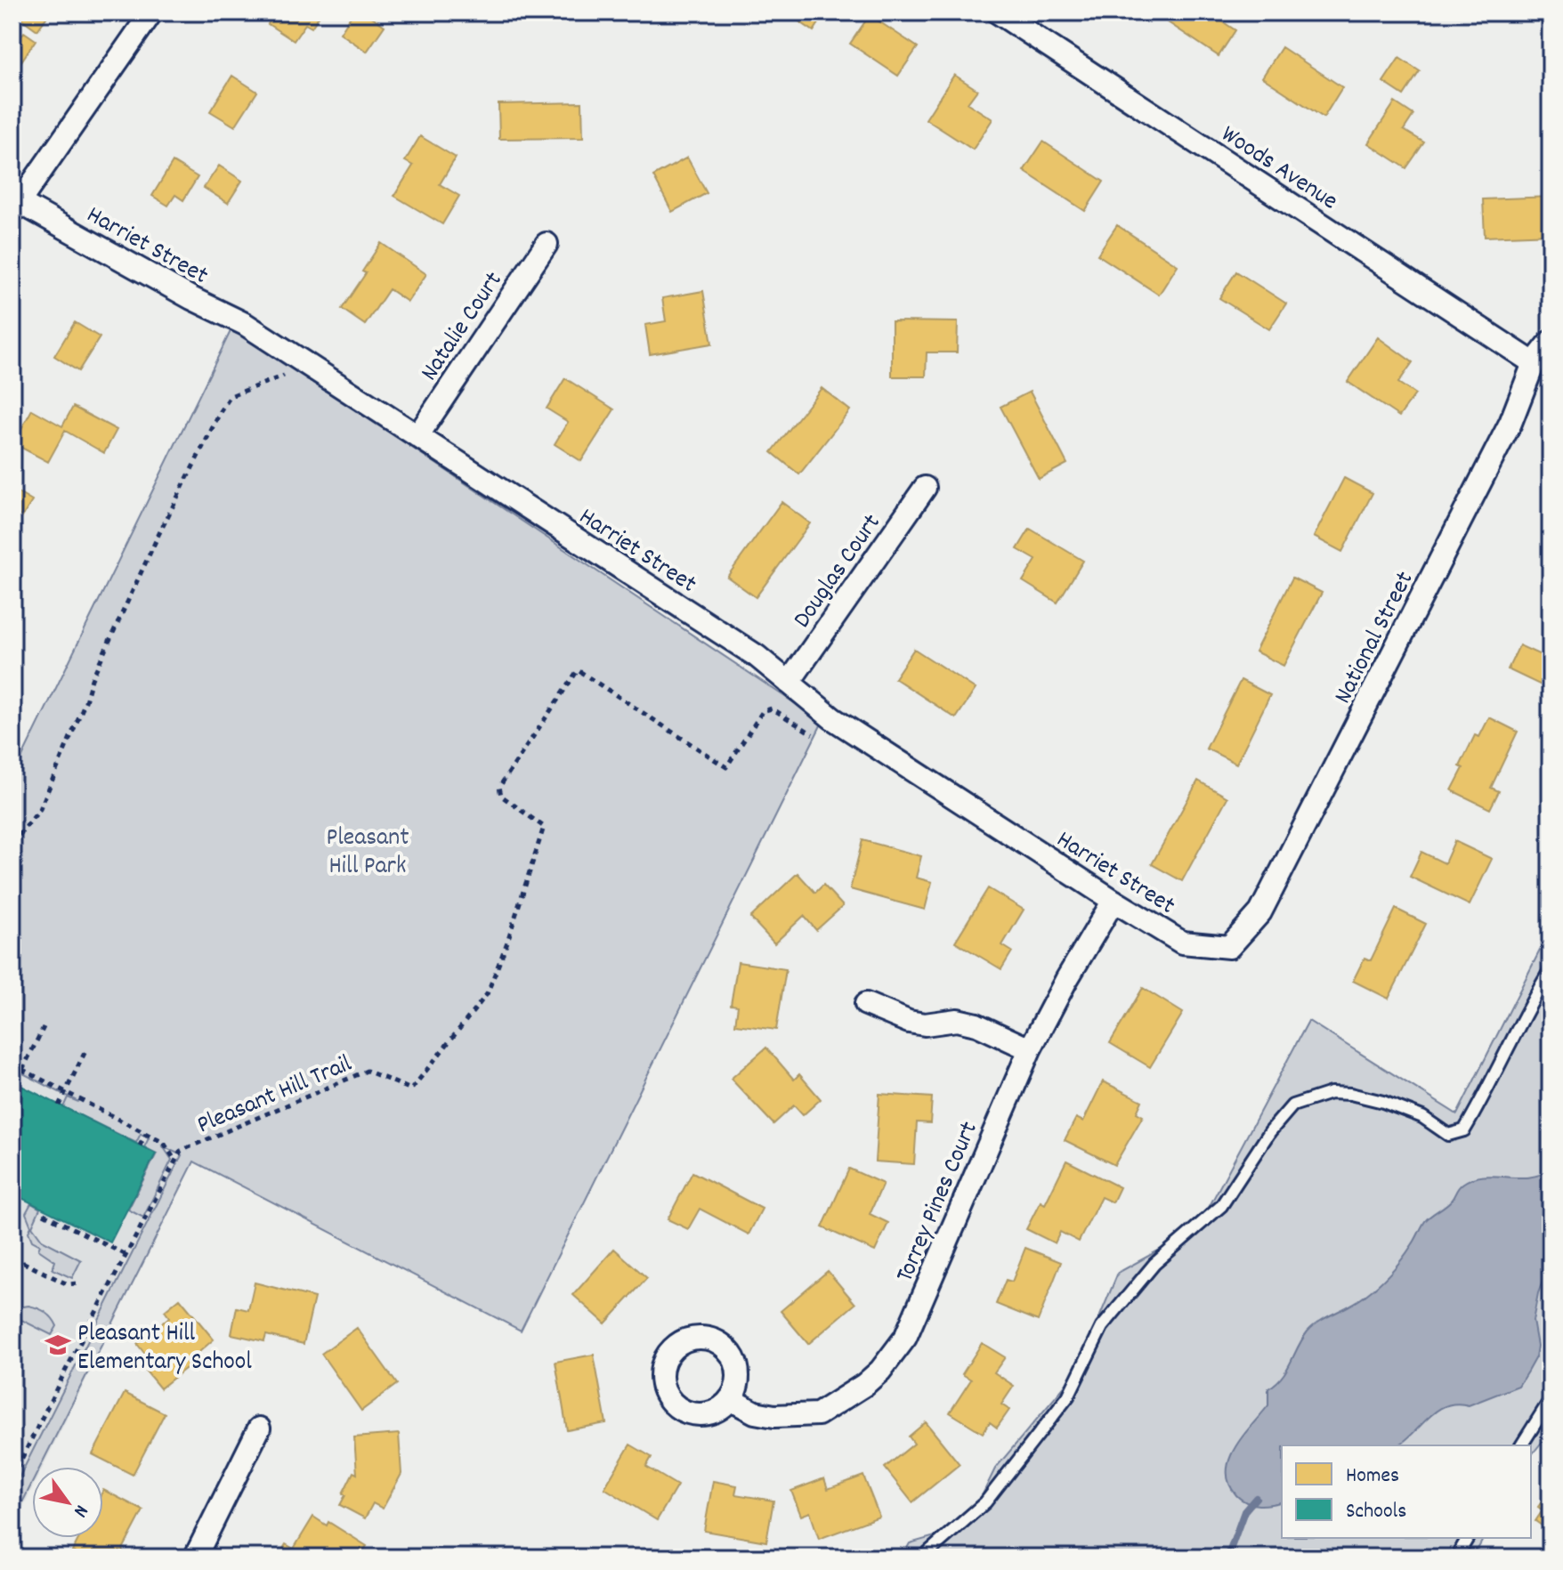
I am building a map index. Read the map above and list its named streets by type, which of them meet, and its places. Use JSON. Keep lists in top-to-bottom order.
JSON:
{
  "streets": {
    "street": [
      "Woods Avenue",
      "Harriet Street",
      "Natalie Court",
      "Douglas Court",
      "National Street",
      "Torrey Pines Court"
    ],
    "path": ["Pleasant Hill Trail"]
  },
  "crossings": [
    ["Woods Avenue", "National Street"],
    ["Harriet Street", "Natalie Court"],
    ["Harriet Street", "Douglas Court"],
    ["Harriet Street", "National Street"],
    ["Harriet Street", "Torrey Pines Court"]
  ],
  "parks": ["Pleasant Hill Park"],
  "places": {
    "school or university": ["Pleasant Hill Elementary School"]
  },
  "legend": ["Homes", "Schools"],
  "north": "bottom right"
}
